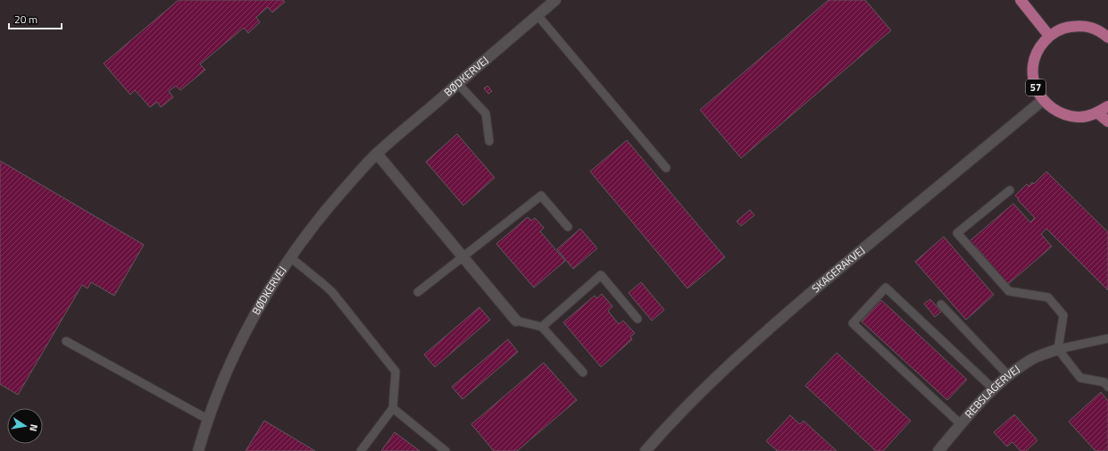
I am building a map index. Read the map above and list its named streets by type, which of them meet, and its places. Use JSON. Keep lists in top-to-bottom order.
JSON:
{
  "streets": {
    "main road": ["57"],
    "street": ["BØDKERVEJ", "SKAGERAKVEJ", "REBSLAGERVEJ"]
  },
  "crossings": [
    ["57", "SKAGERAKVEJ"]
  ],
  "scale_bar": "20 m",
  "north": "right"
}
